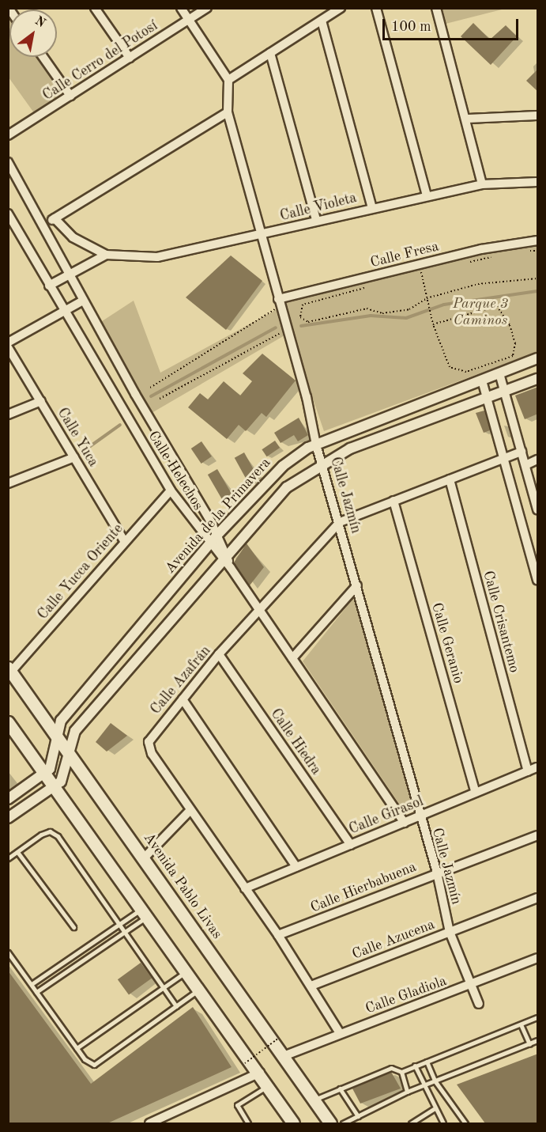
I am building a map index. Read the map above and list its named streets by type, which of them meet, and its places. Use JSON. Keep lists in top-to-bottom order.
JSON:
{
  "streets": {
    "main road": ["Avenida Pablo Livas"],
    "street": [
      "Calle Cerro del Potosí",
      "Calle Violeta",
      "Calle Fresa",
      "Calle Yuca",
      "Calle Helechos",
      "Calle Jazmín",
      "Avenida de la Primavera",
      "Calle Yucca Oriente",
      "Calle Crisantemo",
      "Calle Geranio",
      "Calle Azafrán",
      "Calle Hiedra",
      "Calle Girasol",
      "Calle Hierbabuena",
      "Calle Azucena",
      "Calle Gladiola"
    ]
  },
  "crossings": [
    ["Calle Violeta", "Calle Helechos"],
    ["Calle Violeta", "Calle Jazmín"],
    ["Calle Fresa", "Calle Jazmín"],
    ["Calle Yuca", "Calle Yucca Oriente"],
    ["Calle Helechos", "Avenida de la Primavera"],
    ["Calle Helechos", "Calle Yucca Oriente"],
    ["Calle Helechos", "Calle Azafrán"],
    ["Calle Helechos", "Calle Girasol"],
    ["Calle Jazmín", "Avenida de la Primavera"],
    ["Calle Jazmín", "Calle Azafrán"],
    ["Calle Jazmín", "Calle Girasol"],
    ["Calle Jazmín", "Calle Hierbabuena"],
    ["Calle Jazmín", "Calle Azucena"],
    ["Calle Jazmín", "Calle Gladiola"],
    ["Avenida de la Primavera", "Avenida Pablo Livas"],
    ["Calle Yucca Oriente", "Avenida Pablo Livas"],
    ["Calle Crisantemo", "Calle Azafrán"],
    ["Calle Crisantemo", "Calle Girasol"],
    ["Calle Geranio", "Calle Azafrán"],
    ["Calle Geranio", "Calle Girasol"],
    ["Calle Azafrán", "Calle Hiedra"],
    ["Calle Azafrán", "Calle Girasol"],
    ["Calle Azafrán", "Calle Hierbabuena"],
    ["Calle Azafrán", "Calle Azucena"],
    ["Calle Azafrán", "Calle Gladiola"],
    ["Calle Hiedra", "Calle Girasol"],
    ["Avenida Pablo Livas", "Calle Gladiola"]
  ],
  "parks": ["Parque 3 Caminos"],
  "scale_bar": "100 m",
  "north": "top right"
}
